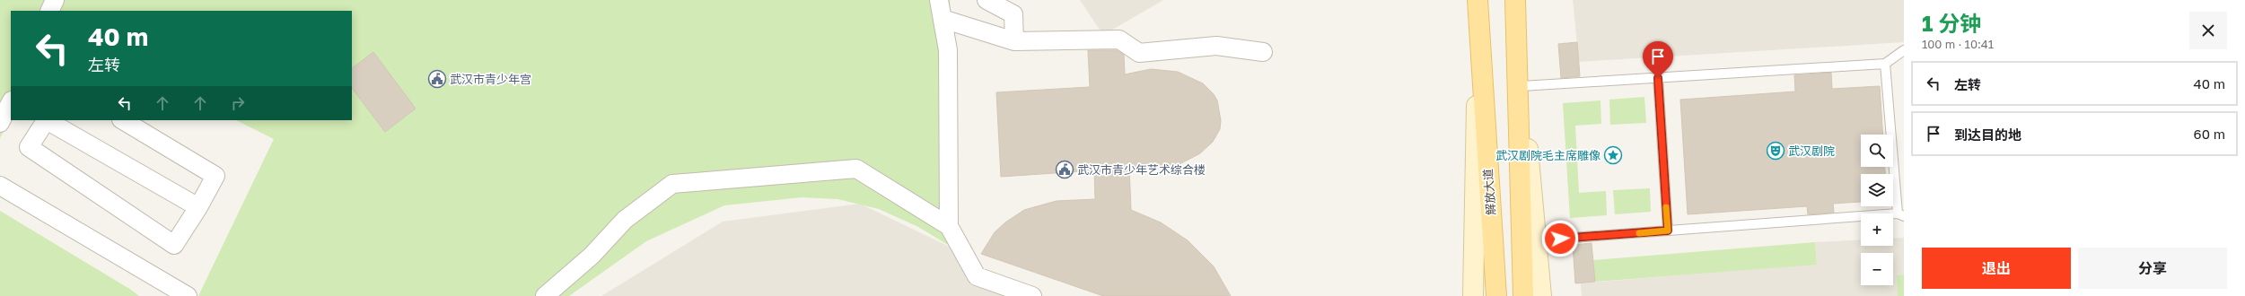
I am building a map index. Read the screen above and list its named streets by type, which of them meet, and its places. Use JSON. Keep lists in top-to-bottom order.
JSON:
{
  "streets": {
    "main road": ["解放大道"]
  },
  "places": {
    "public building": ["武汉市青少年宫", "武汉市青少年艺术综合楼"],
    "theatre": ["武汉剧院"],
    "place": ["武汉剧院毛主席雕像"]
  },
  "page": {
    "heading": ["1 分钟", "100 m · 10:41"],
    "turn": ["40 m", "左转"],
    "list": [
      {
        "name": "左转",
        "value": "40 m"
      },
      {
        "name": "到达目的地",
        "value": "60 m"
      }
    ],
    "map_buttons": ["+", "−"],
    "buttons": ["退出", "分享"]
  }
}
